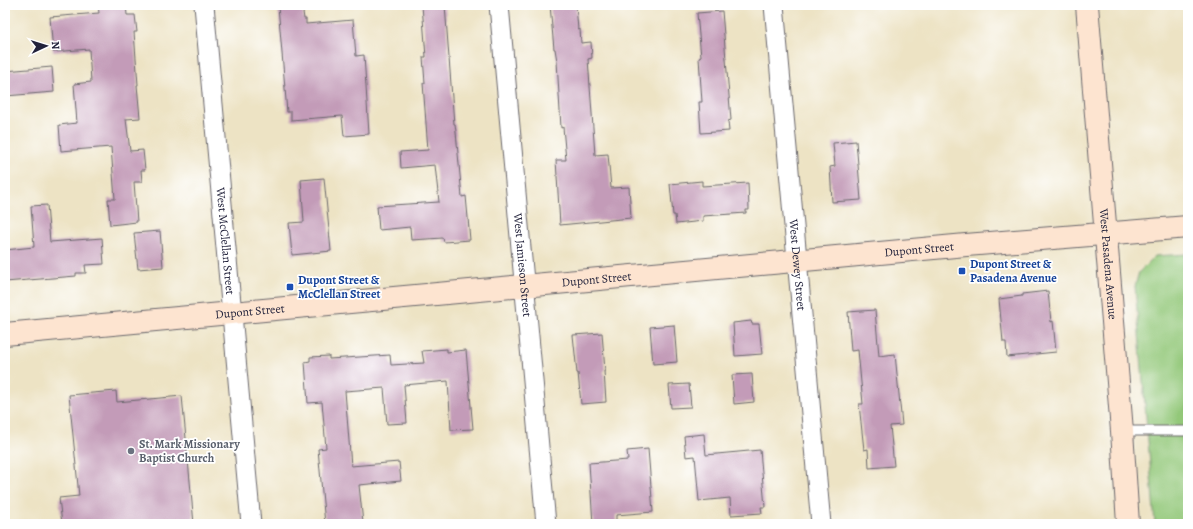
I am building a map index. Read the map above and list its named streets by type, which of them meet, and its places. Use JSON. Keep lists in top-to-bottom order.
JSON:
{
  "streets": {
    "street": [
      "West McClellan Street",
      "Dupont Street",
      "West Jamieson Street",
      "West Dewey Street",
      "West Pasadena Avenue"
    ]
  },
  "crossings": [
    ["West McClellan Street", "Dupont Street"],
    ["Dupont Street", "West Jamieson Street"],
    ["Dupont Street", "West Dewey Street"],
    ["Dupont Street", "West Pasadena Avenue"]
  ],
  "places": {
    "transit": ["Dupont Street & Pasadena Avenue", "Dupont Street & McClellan Street"],
    "other": ["St. Mark Missionary Baptist Church"]
  },
  "north": "right"
}
